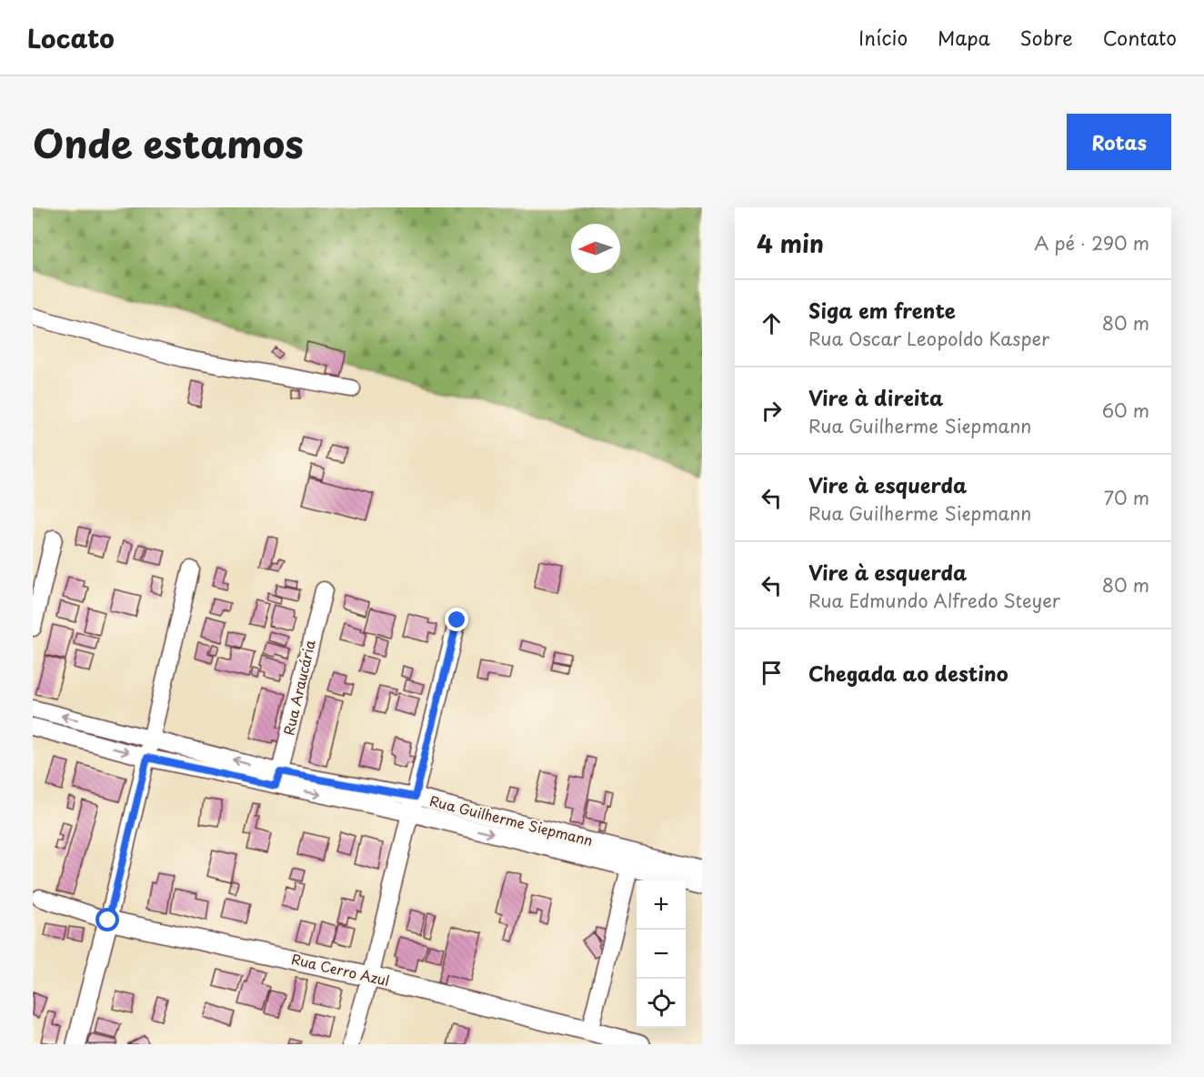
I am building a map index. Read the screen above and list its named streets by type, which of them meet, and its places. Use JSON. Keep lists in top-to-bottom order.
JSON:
{
  "streets": {
    "street": ["Rua Araucária", "Rua Guilherme Siepmann", "Rua Cerro Azul"]
  },
  "crossings": [
    ["Rua Araucária", "Rua Guilherme Siepmann"]
  ],
  "north": "left",
  "page": {
    "header": "Locato",
    "nav": [
      "Início",
      "Mapa",
      "Sobre",
      "Contato"
    ],
    "title": "Onde estamos",
    "buttons": "Rotas",
    "heading": ["4 min", "A pé · 290 m"],
    "list": [
      ["Siga em frente", "Rua Oscar Leopoldo Kasper", "80 m"],
      ["Vire à direita", "Rua Guilherme Siepmann", "60 m"],
      ["Vire à esquerda", "Rua Guilherme Siepmann", "70 m"],
      ["Vire à esquerda", "Rua Edmundo Alfredo Steyer", "80 m"],
      "Chegada ao destino"
    ],
    "map_buttons": ["+", "−"]
  }
}
